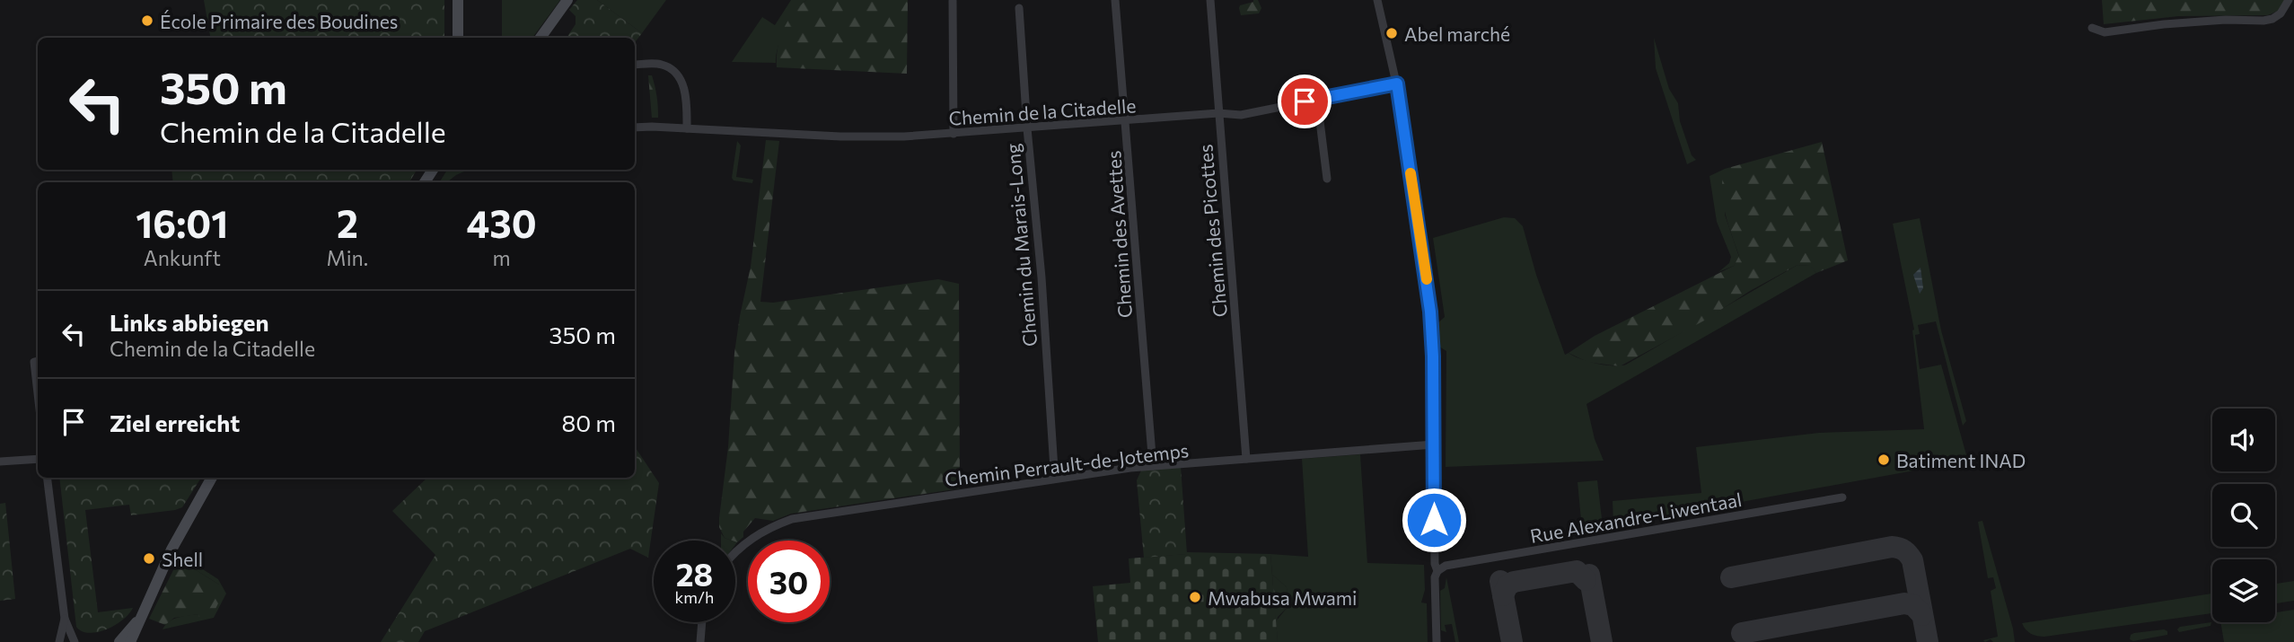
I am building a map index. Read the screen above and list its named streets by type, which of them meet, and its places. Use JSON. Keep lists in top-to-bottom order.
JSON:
{
  "streets": {
    "street": [
      "Chemin de la Citadelle",
      "Chemin des Picottes",
      "Chemin des Avettes",
      "Chemin du Marais-Long",
      "Chemin Perrault-de-Jotemps",
      "Rue Alexandre-Liwentaal"
    ]
  },
  "crossings": [
    ["Chemin de la Citadelle", "Chemin des Picottes"],
    ["Chemin de la Citadelle", "Chemin des Avettes"],
    ["Chemin de la Citadelle", "Chemin du Marais-Long"],
    ["Chemin des Picottes", "Chemin Perrault-de-Jotemps"],
    ["Chemin des Avettes", "Chemin Perrault-de-Jotemps"],
    ["Chemin du Marais-Long", "Chemin Perrault-de-Jotemps"]
  ],
  "places": [
    "École Primaire des Boudines",
    "Abel marché",
    "Batiment INAD",
    "Shell",
    "Mwabusa Mwami"
  ],
  "page": {
    "turn": ["350 m", "Chemin de la Citadelle"],
    "eta": [
      "16:01",
      "Ankunft",
      "2",
      "Min.",
      "430",
      "m"
    ],
    "list": [
      {
        "name": "Links abbiegen",
        "note": "Chemin de la Citadelle",
        "value": "350 m"
      },
      {
        "name": "Ziel erreicht",
        "value": "80 m"
      }
    ],
    "speed": "28 km/h",
    "limit": "30"
  }
}
